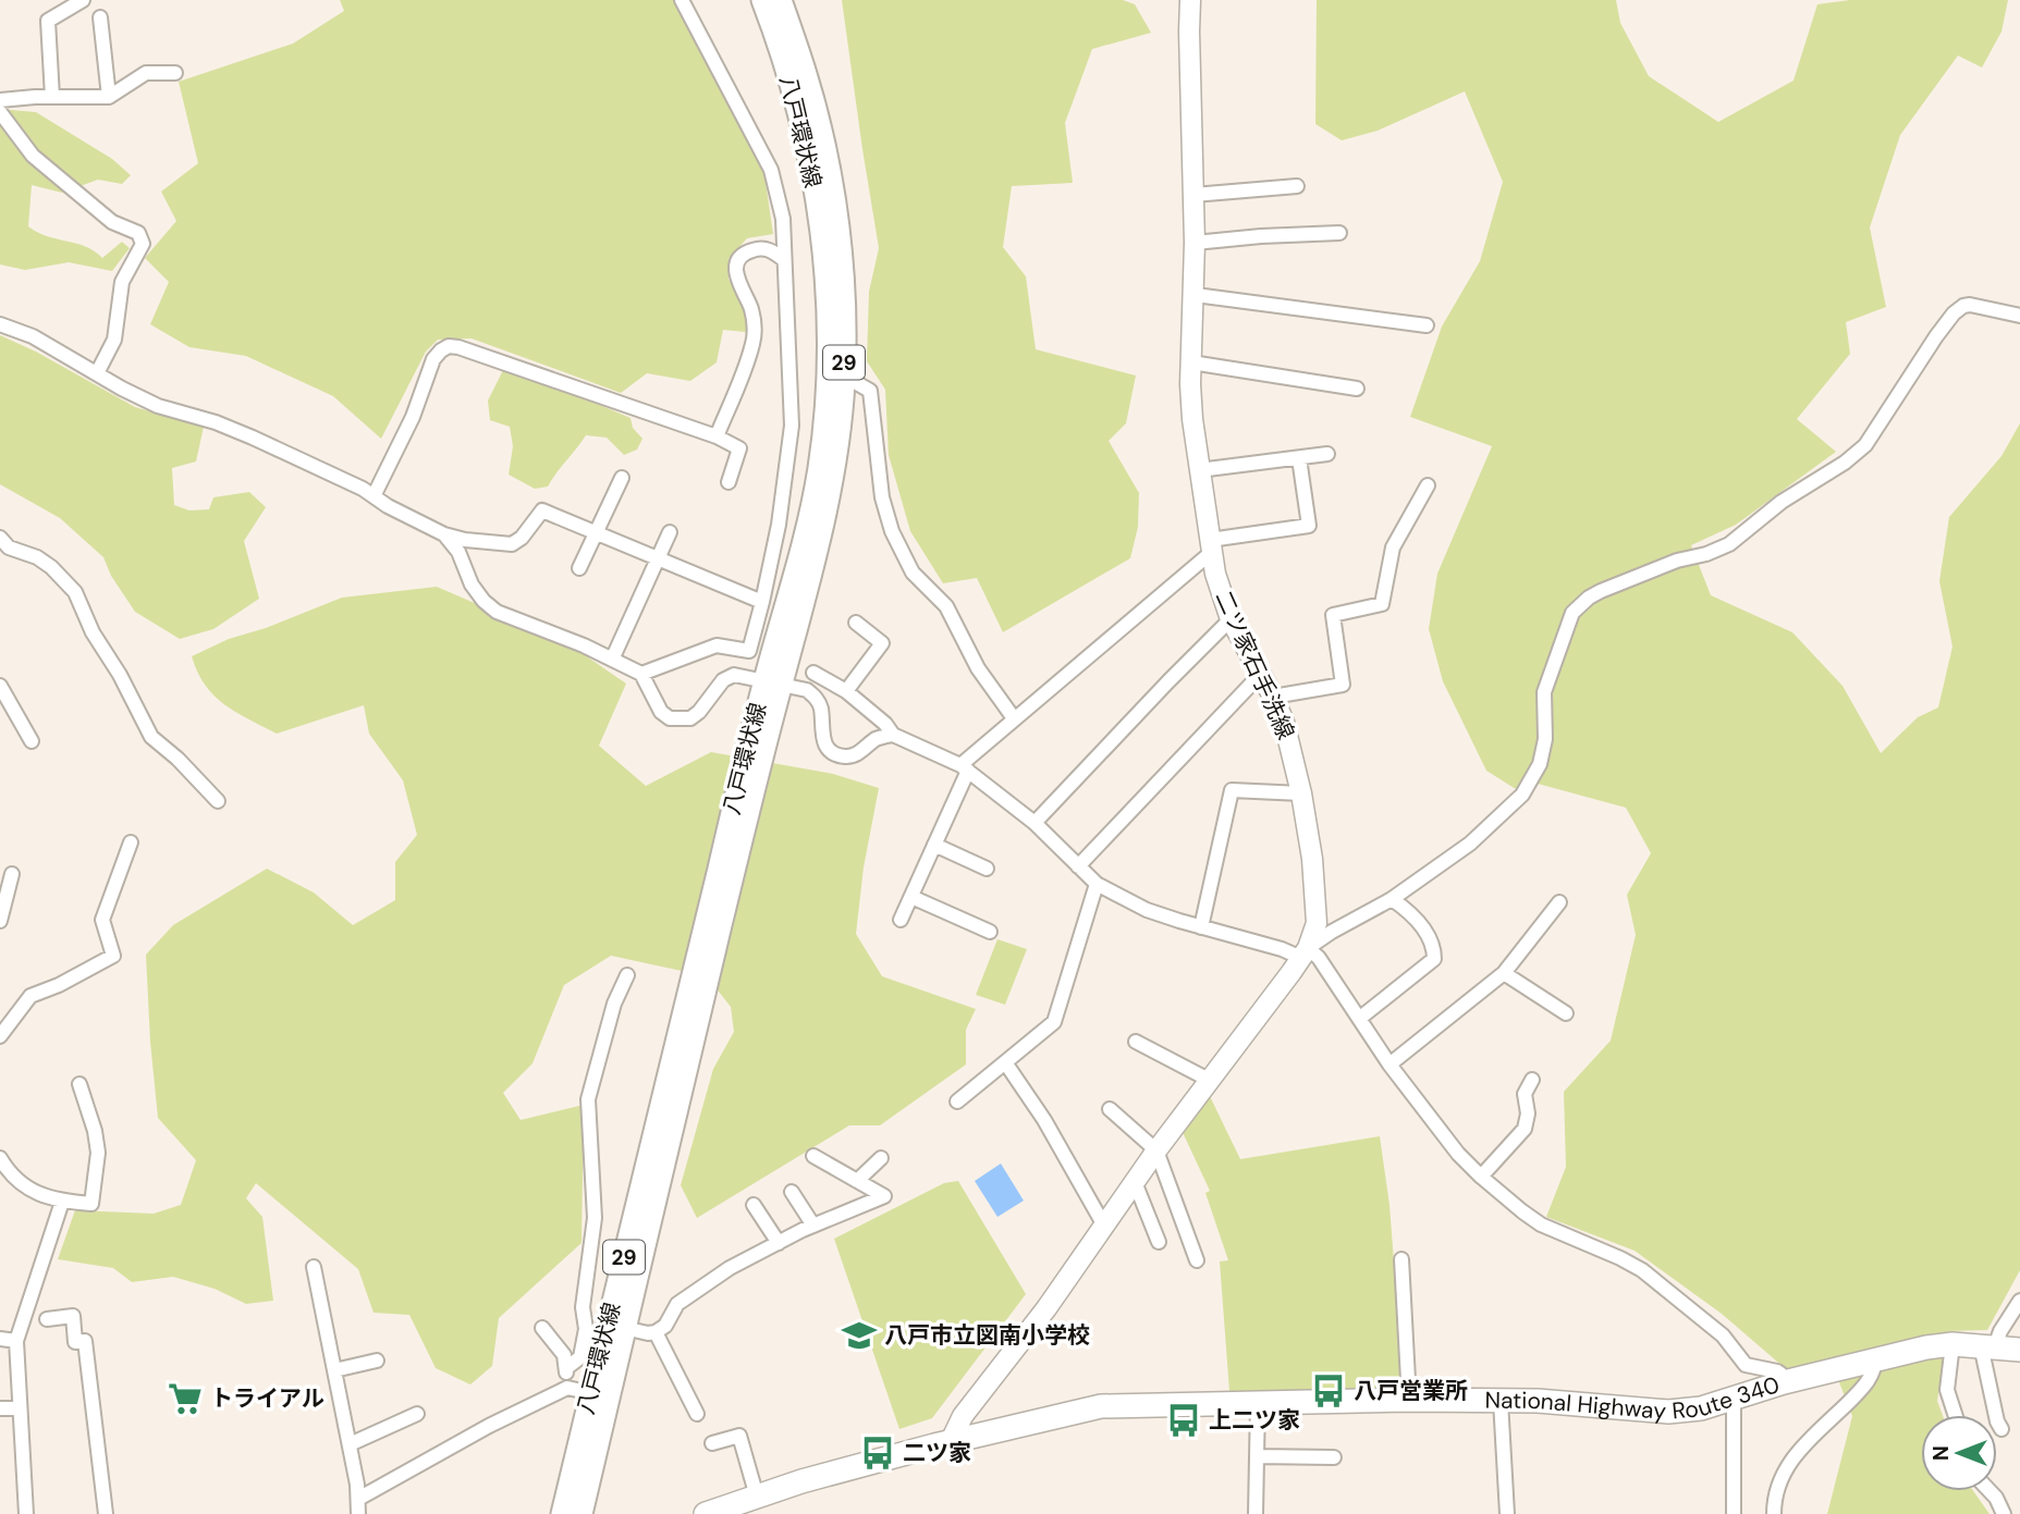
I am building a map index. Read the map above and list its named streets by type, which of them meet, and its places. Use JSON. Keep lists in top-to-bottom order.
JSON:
{
  "streets": {
    "highway": ["National Highway Route 340"],
    "main road": ["八戸環状線", "29"],
    "street": ["二ツ家石手洗線"]
  },
  "crossings": [
    ["二ツ家石手洗線", "National Highway Route 340"]
  ],
  "places": {
    "school or university": ["八戸市立図南小学校"],
    "bus stop": ["八戸営業所", "上二ツ家", "二ツ家"],
    "supermarket": ["トライアル"]
  },
  "north": "left"
}
